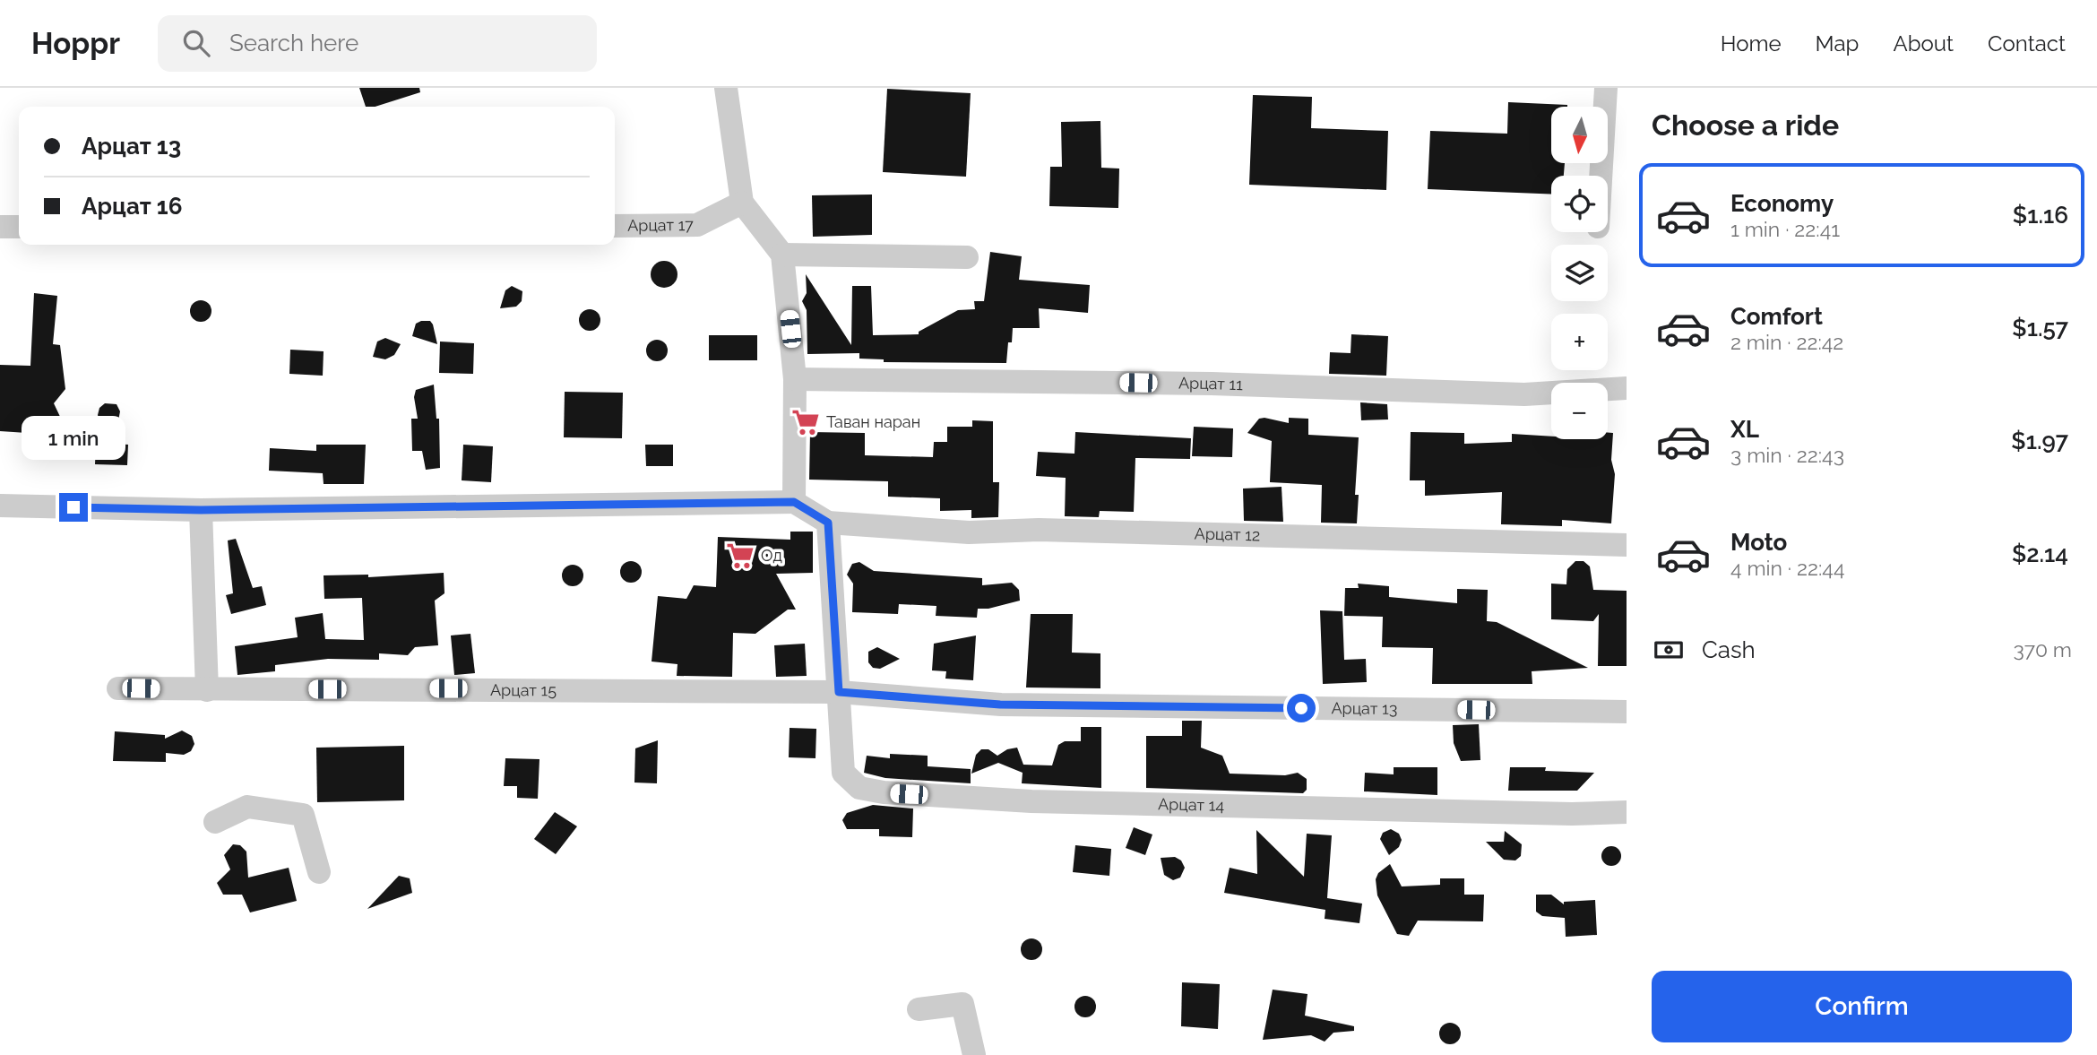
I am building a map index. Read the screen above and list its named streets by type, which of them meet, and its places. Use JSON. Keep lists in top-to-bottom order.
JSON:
{
  "streets": {
    "street": [
      "Арцат 17",
      "Арцат 11",
      "Арцат 12",
      "Арцат 15",
      "Арцат 13",
      "Арцат 14"
    ]
  },
  "crossings": [
    ["Арцат 12", "Арцат 14"],
    ["Арцат 15", "Арцат 13"],
    ["Арцат 15", "Арцат 14"],
    ["Арцат 13", "Арцат 14"]
  ],
  "places": {
    "supermarket": ["Таван наран", "Од"]
  },
  "north": "bottom",
  "page": {
    "header": "Hoppr",
    "search": "Search here",
    "nav": [
      "Home",
      "Map",
      "About",
      "Contact"
    ],
    "heading": "Choose a ride",
    "map_buttons": ["+", "−"],
    "banner": ["Арцат 13", "Арцат 16"],
    "list": [
      {
        "name": "Economy",
        "note": "1 min · 22:41",
        "value": "$1.16"
      },
      {
        "name": "Comfort",
        "note": "2 min · 22:42",
        "value": "$1.57"
      },
      {
        "name": "XL",
        "note": "3 min · 22:43",
        "value": "$1.97"
      },
      {
        "name": "Moto",
        "note": "4 min · 22:44",
        "value": "$2.14"
      }
    ],
    "bubble": "1 min",
    "pay": ["Cash", "370 m"],
    "buttons": "Confirm"
  }
}
